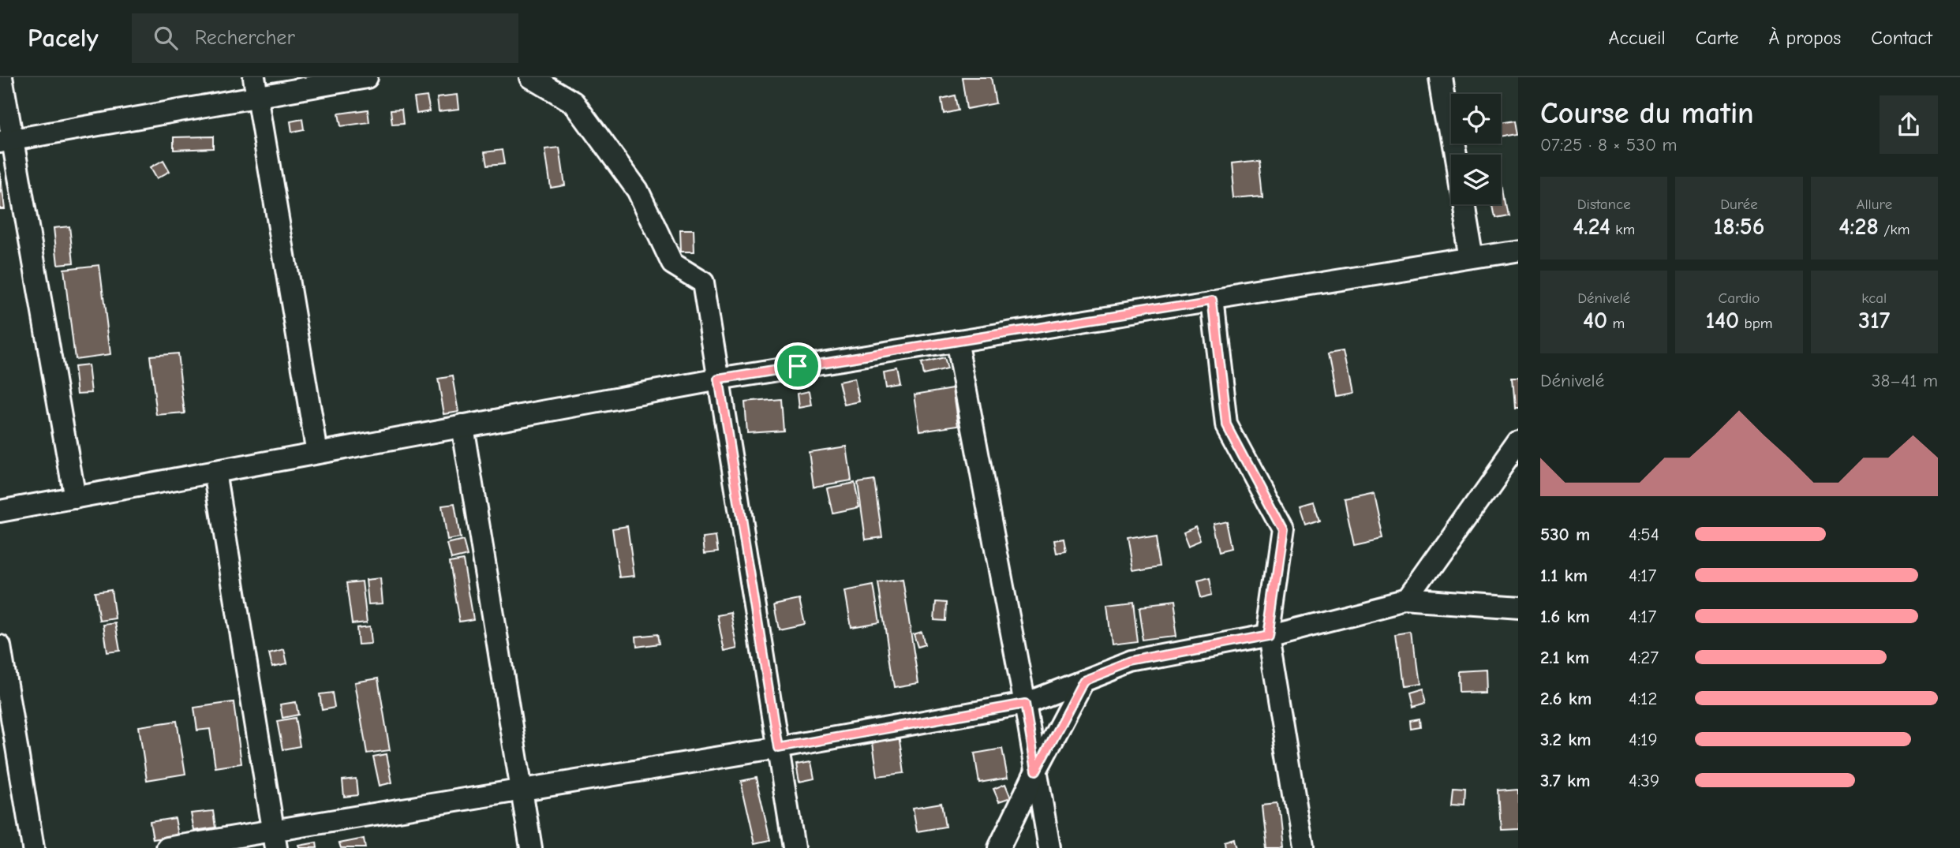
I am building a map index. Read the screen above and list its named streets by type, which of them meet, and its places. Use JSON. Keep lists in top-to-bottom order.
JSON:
{
  "page": {
    "header": "Pacely",
    "search": "Rechercher",
    "nav": [
      "Accueil",
      "Carte",
      "À propos",
      "Contact"
    ],
    "heading": ["Course du matin", "07:25 · 8 × 530 m"],
    "stats": [
      ["Distance", "4.24 km"],
      ["Durée", "18:56"],
      ["Allure", "4:28 /km"],
      ["Dénivelé", "40 m"],
      ["Cardio", "140 bpm"],
      ["kcal", "317"]
    ],
    "chart": ["Dénivelé", "38–41 m"],
    "list": [
      {
        "name": "530 m",
        "note": "4:54"
      },
      {
        "name": "1.1 km",
        "note": "4:17"
      },
      {
        "name": "1.6 km",
        "note": "4:17"
      },
      {
        "name": "2.1 km",
        "note": "4:27"
      },
      {
        "name": "2.6 km",
        "note": "4:12"
      },
      {
        "name": "3.2 km",
        "note": "4:19"
      },
      {
        "name": "3.7 km",
        "note": "4:39"
      }
    ]
  }
}
